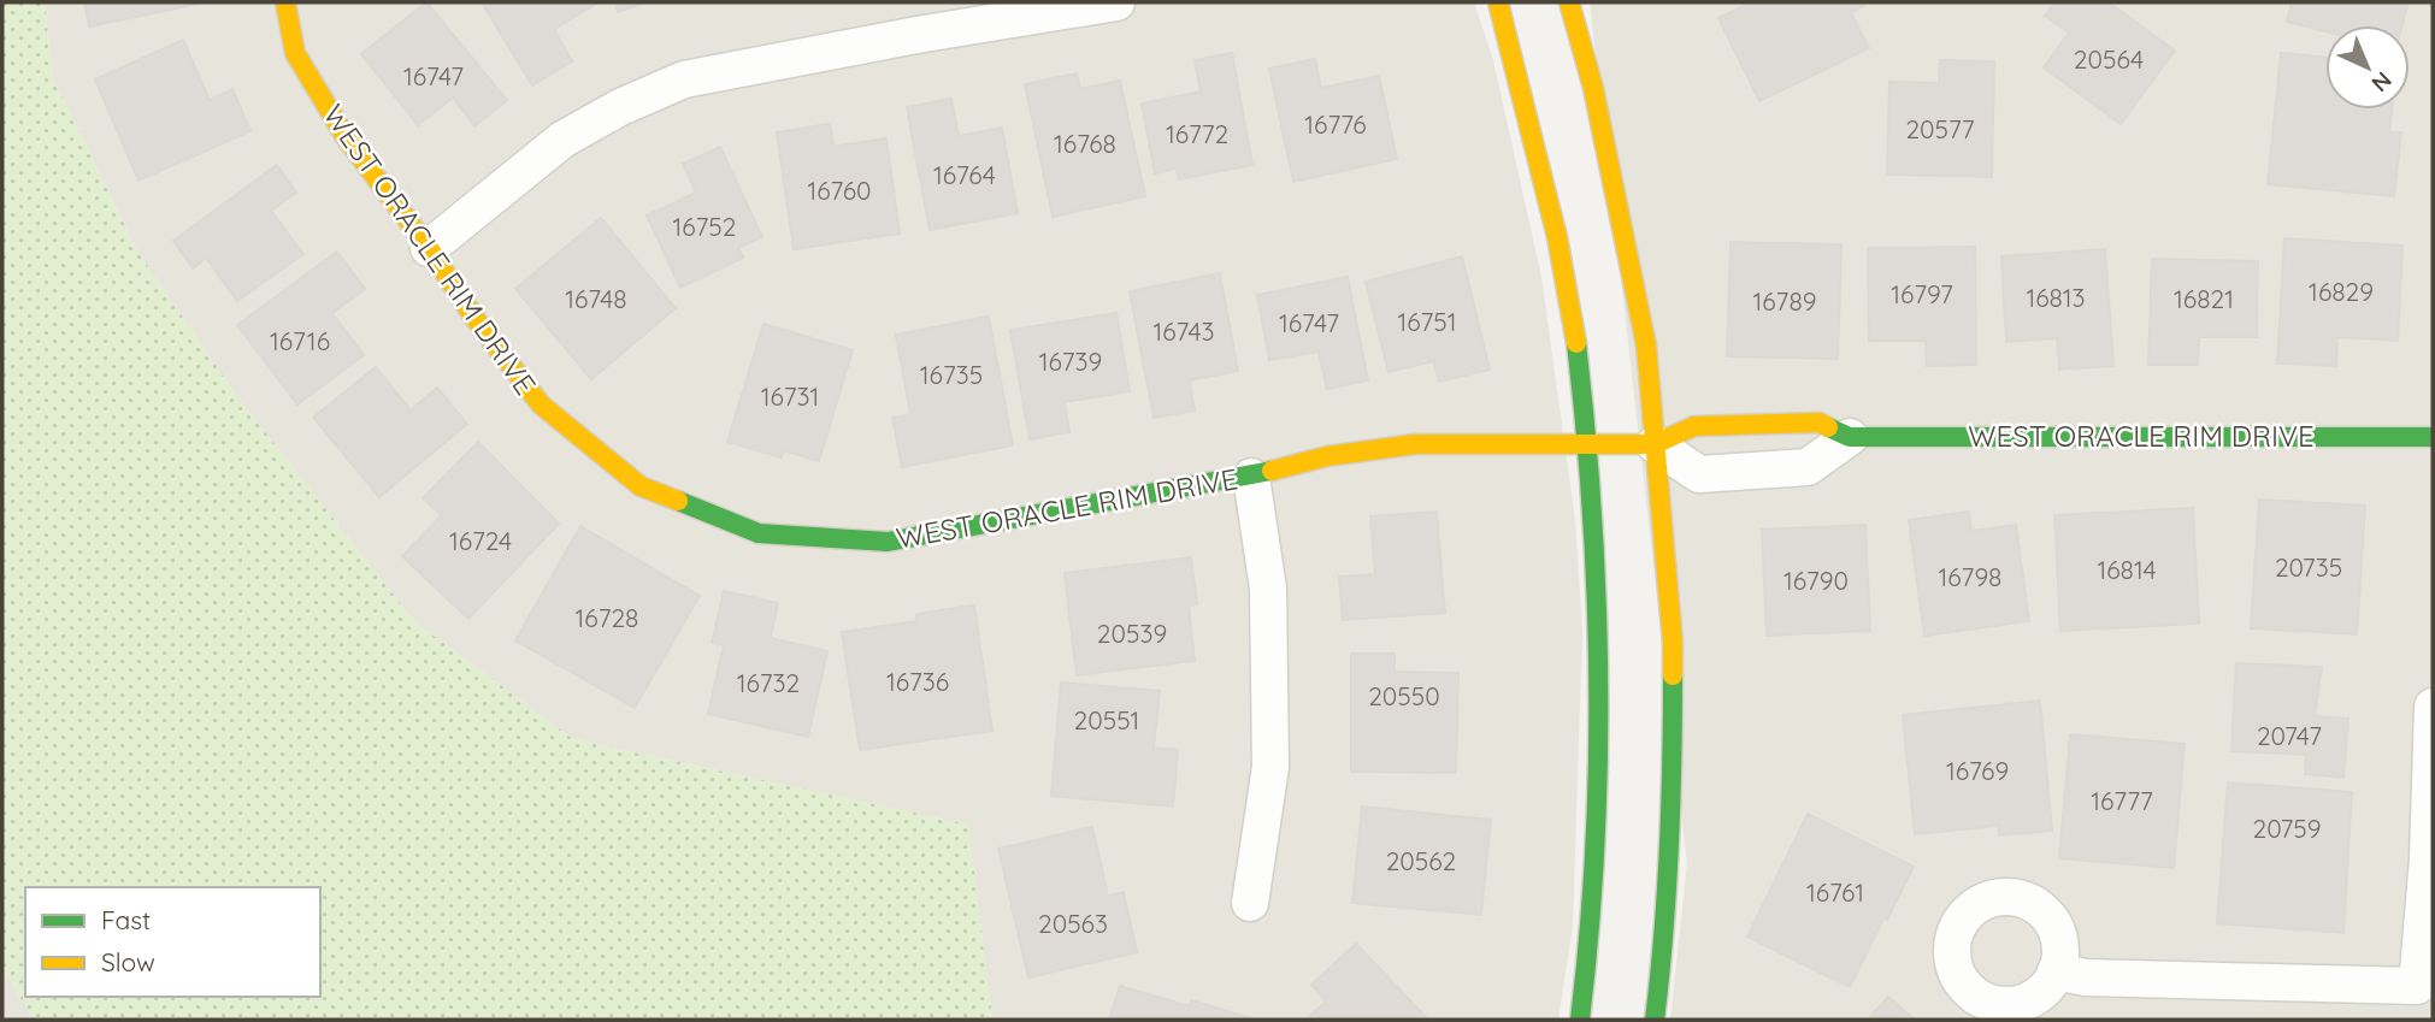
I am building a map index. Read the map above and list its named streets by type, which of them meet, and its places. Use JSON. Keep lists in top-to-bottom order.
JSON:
{
  "streets": {
    "street": ["WEST ORACLE RIM DRIVE"]
  },
  "house_numbers": [
    "20564",
    "16747",
    "16776",
    "20577",
    "16772",
    "16768",
    "16764",
    "16760",
    "16752",
    "16829",
    "16797",
    "16813",
    "16748",
    "16821",
    "16789",
    "16751",
    "16747",
    "16743",
    "16716",
    "16739",
    "16735",
    "16731",
    "16724",
    "20735",
    "16814",
    "16798",
    "16790",
    "16728",
    "20539",
    "16736",
    "16732",
    "20550",
    "20551",
    "20747",
    "16769",
    "16777",
    "20759",
    "20562",
    "16761",
    "20563"
  ],
  "legend": ["Fast", "Slow"],
  "north": "bottom right"
}
